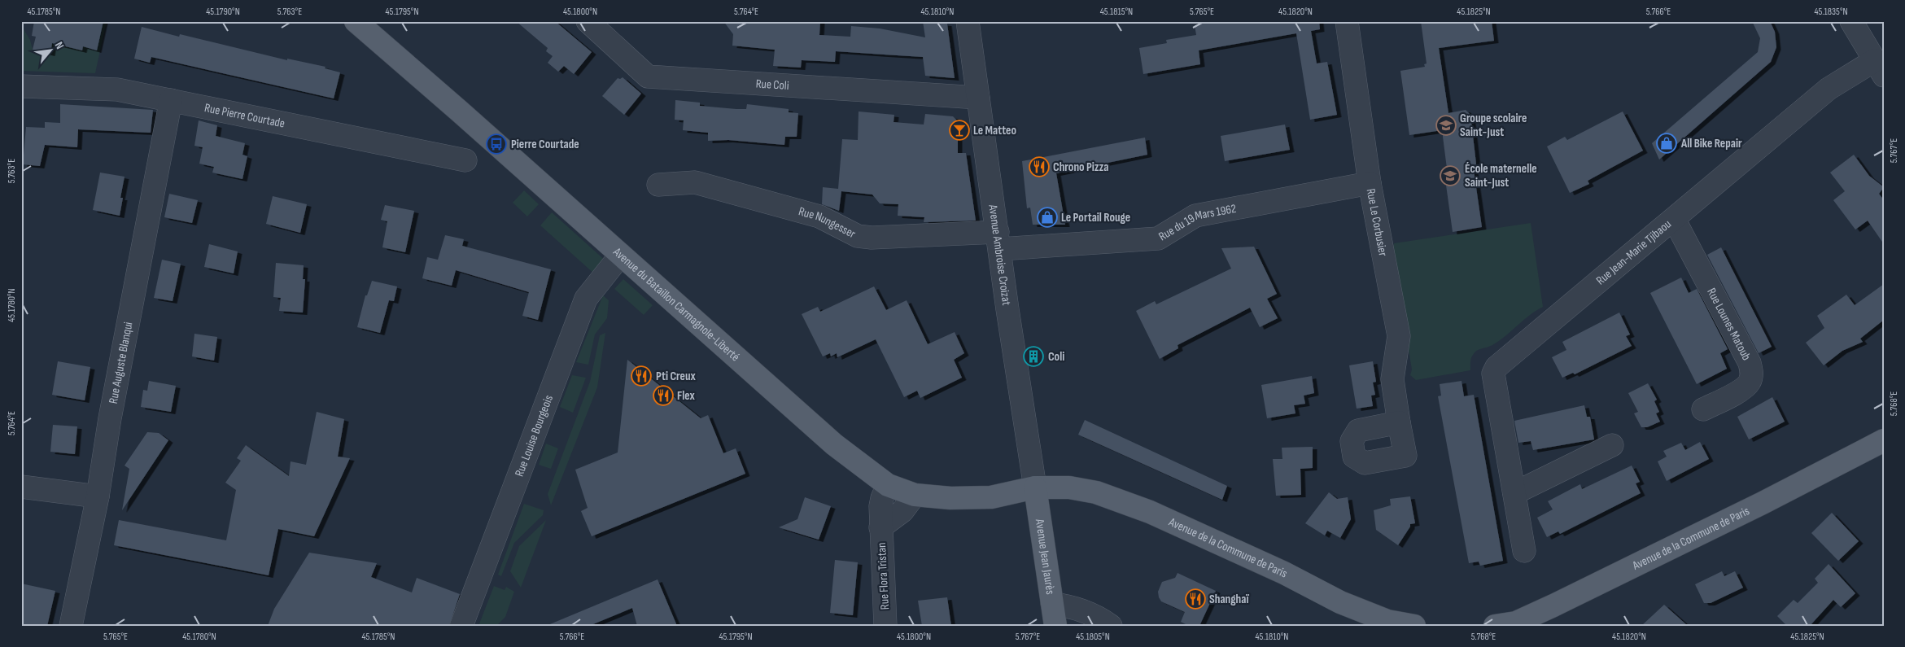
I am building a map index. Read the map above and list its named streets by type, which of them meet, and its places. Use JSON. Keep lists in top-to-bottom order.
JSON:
{
  "streets": {
    "main road": ["Avenue du Bataillon Carmagnole-Liberté", "Avenue de la Commune de Paris", "Avenue Jean Jaurès"],
    "street": [
      "Rue Coli",
      "Rue Pierre Courtade",
      "Rue Nungesser",
      "Rue du 19 Mars 1962",
      "Rue Le Corbusier",
      "Rue Jean-Marie Tjibaou",
      "Avenue Ambroise Croizat",
      "Rue Lounes Matoub",
      "Rue Auguste Blanqui",
      "Rue Louise Bourgeois",
      "Rue Flora Tristan"
    ]
  },
  "crossings": [
    ["Rue Coli", "Avenue Ambroise Croizat"],
    ["Rue Pierre Courtade", "Rue Auguste Blanqui"],
    ["Rue Nungesser", "Rue du 19 Mars 1962"],
    ["Rue Nungesser", "Avenue Ambroise Croizat"],
    ["Rue du 19 Mars 1962", "Rue Le Corbusier"],
    ["Rue du 19 Mars 1962", "Avenue Ambroise Croizat"],
    ["Rue Jean-Marie Tjibaou", "Rue Lounes Matoub"],
    ["Avenue Ambroise Croizat", "Avenue du Bataillon Carmagnole-Liberté"],
    ["Avenue Ambroise Croizat", "Avenue de la Commune de Paris"],
    ["Avenue Ambroise Croizat", "Avenue Jean Jaurès"],
    ["Avenue du Bataillon Carmagnole-Liberté", "Rue Louise Bourgeois"],
    ["Avenue du Bataillon Carmagnole-Liberté", "Avenue de la Commune de Paris"],
    ["Avenue du Bataillon Carmagnole-Liberté", "Avenue Jean Jaurès"],
    ["Avenue du Bataillon Carmagnole-Liberté", "Rue Flora Tristan"],
    ["Avenue de la Commune de Paris", "Avenue Jean Jaurès"]
  ],
  "places": {
    "school or university": ["Groupe scolaire Saint-Just", "École maternelle Saint-Just"],
    "bar": ["Le Matteo"],
    "shop": ["All Bike Repair", "Le Portail Rouge"],
    "bus stop": ["Pierre Courtade"],
    "restaurant": [
      "Chrono Pizza",
      "Pti Creux",
      "Flex",
      "Shanghaï"
    ],
    "building": ["Coli"]
  },
  "north": "top right",
  "coordinates": [
    "45.1785°N",
    "45.1790°N",
    "5.763°E",
    "45.1795°N",
    "45.1800°N",
    "5.764°E",
    "45.1810°N",
    "45.1815°N",
    "5.765°E",
    "45.1820°N",
    "45.1825°N",
    "5.766°E",
    "45.1835°N",
    "5.767°E",
    "45.1780°N",
    "5.768°E",
    "45.1805°N"
  ]
}
